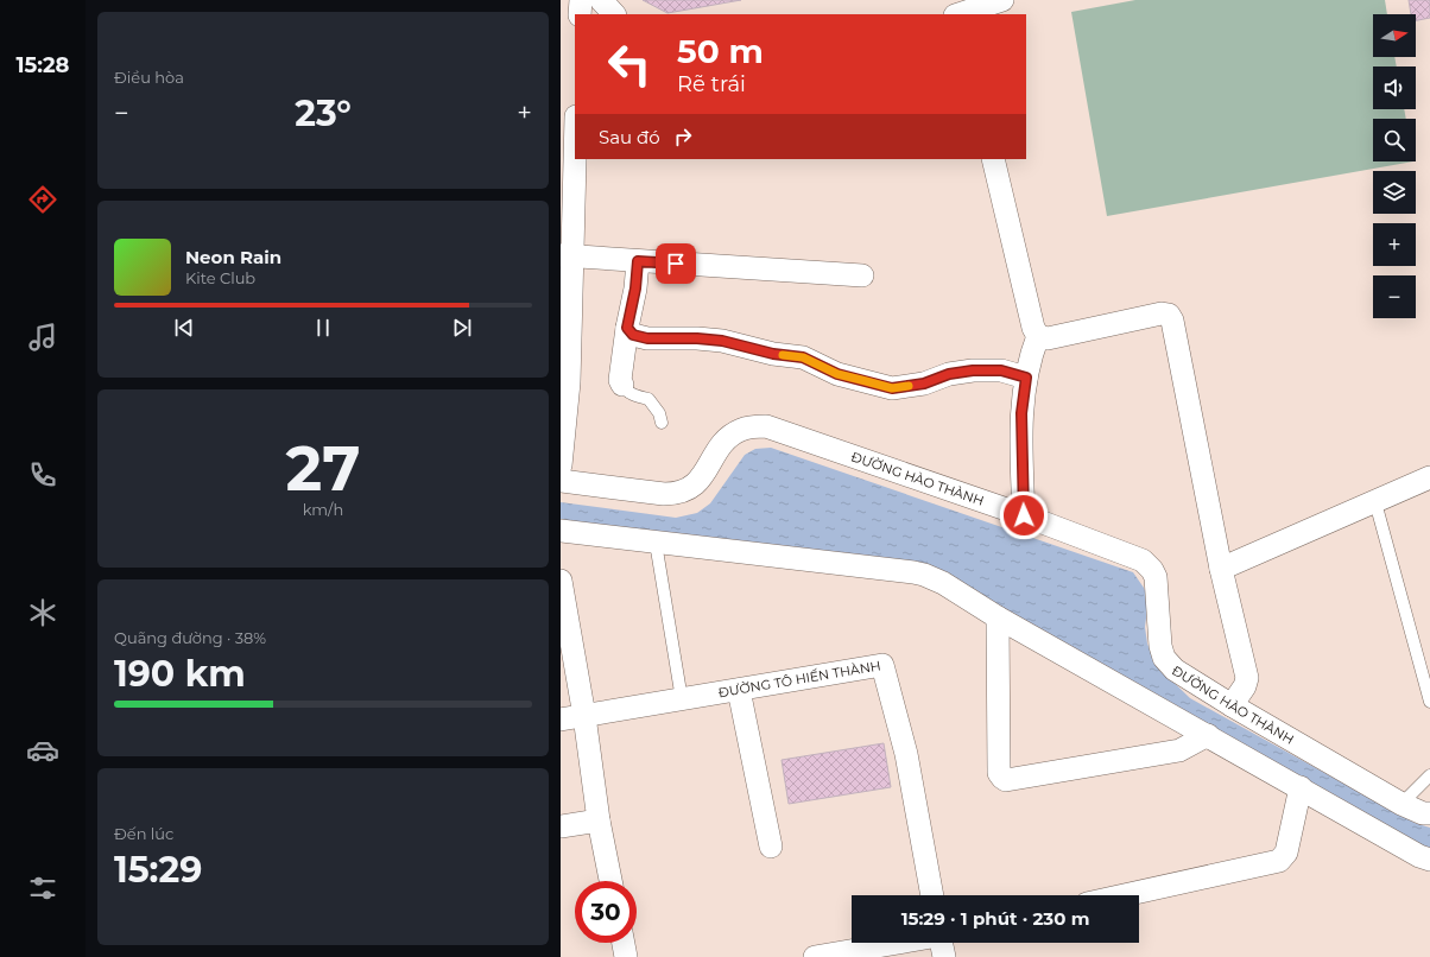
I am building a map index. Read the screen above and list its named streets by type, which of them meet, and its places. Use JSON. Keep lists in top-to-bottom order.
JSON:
{
  "streets": {
    "street": ["ĐƯỜNG HÀO THÀNH", "ĐƯỜNG TÔ HIẾN THÀNH"]
  },
  "north": "right",
  "page": {
    "tabs": "15:28",
    "tile": [
      "Điều hòa",
      ["27", "km/h"],
      ["Quãng đường · 38%", "190 km"],
      ["Đến lúc", "15:29"]
    ],
    "map_buttons": ["+", "−"],
    "turn": ["50 m", "Rẽ trái"],
    "heat": ["−", "23°", "+"],
    "then": "Sau đó",
    "song": ["Neon Rain", "Kite Club"],
    "limit": "30",
    "trip": "15:29 · 1 phút · 230 m"
  }
}
